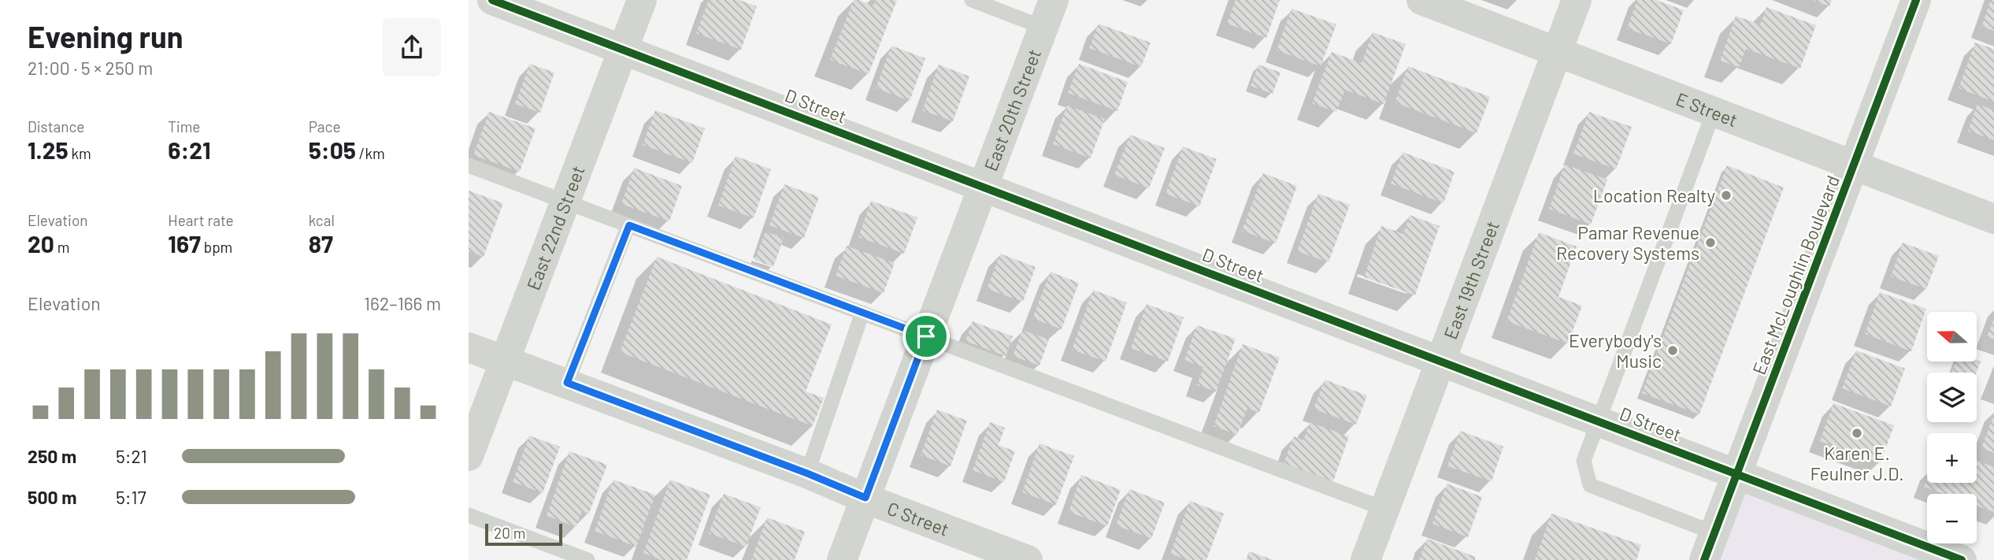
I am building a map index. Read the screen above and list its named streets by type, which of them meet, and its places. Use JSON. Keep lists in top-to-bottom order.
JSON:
{
  "streets": {
    "street": [
      "D Street",
      "East 20th Street",
      "E Street",
      "East 22nd Street",
      "East McLoughlin Boulevard",
      "East 19th Street",
      "C Street"
    ]
  },
  "crossings": [
    ["D Street", "East 20th Street"],
    ["D Street", "East 22nd Street"],
    ["D Street", "East McLoughlin Boulevard"],
    ["D Street", "East 19th Street"],
    ["East 20th Street", "C Street"],
    ["E Street", "East McLoughlin Boulevard"],
    ["E Street", "East 19th Street"],
    ["East 22nd Street", "C Street"]
  ],
  "places": [
    "Location Realty",
    "Pamar Revenue Recovery Systems",
    "Everybody's Music",
    "Karen E. Feulner J.D."
  ],
  "scale_bar": "20 m",
  "north": "left",
  "page": {
    "heading": ["Evening run", "21:00 · 5 × 250 m"],
    "stats": [
      ["Distance", "1.25 km"],
      ["Time", "6:21"],
      ["Pace", "5:05 /km"],
      ["Elevation", "20 m"],
      ["Heart rate", "167 bpm"],
      ["kcal", "87"]
    ],
    "chart": ["Elevation", "162–166 m"],
    "map_buttons": ["+", "−"],
    "list": [
      {
        "name": "250 m",
        "note": "5:21"
      },
      {
        "name": "500 m",
        "note": "5:17"
      }
    ],
    "scale": "20 m"
  }
}
